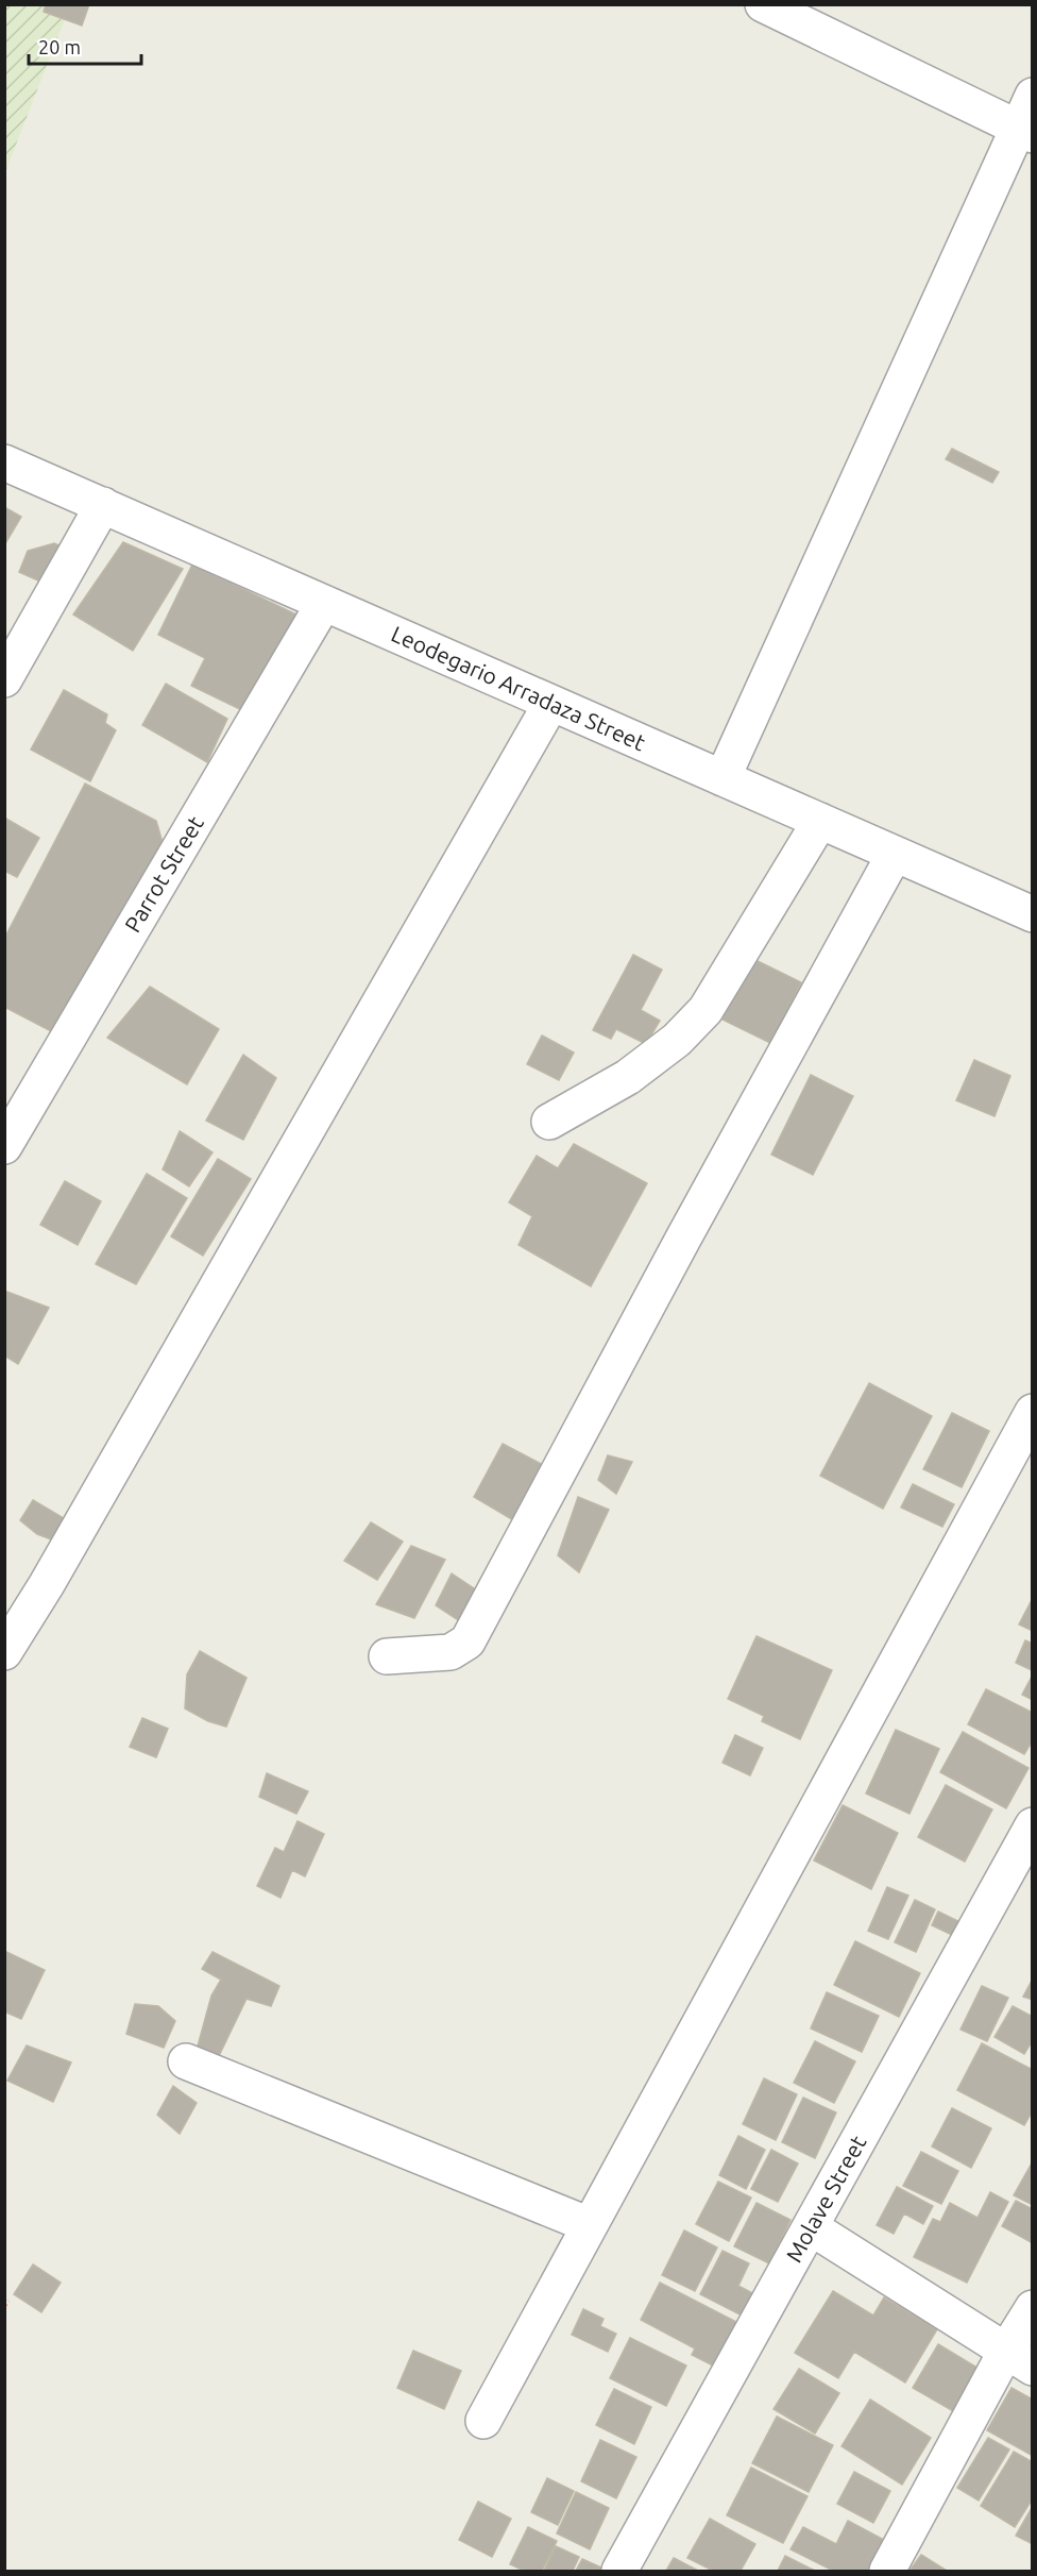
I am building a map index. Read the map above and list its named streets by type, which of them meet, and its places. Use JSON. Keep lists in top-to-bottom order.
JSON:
{
  "streets": {
    "street": ["Leodegario Arradaza Street", "Parrot Street", "Molave Street"]
  },
  "crossings": [
    ["Leodegario Arradaza Street", "Parrot Street"]
  ],
  "scale_bar": "20 m"
}
